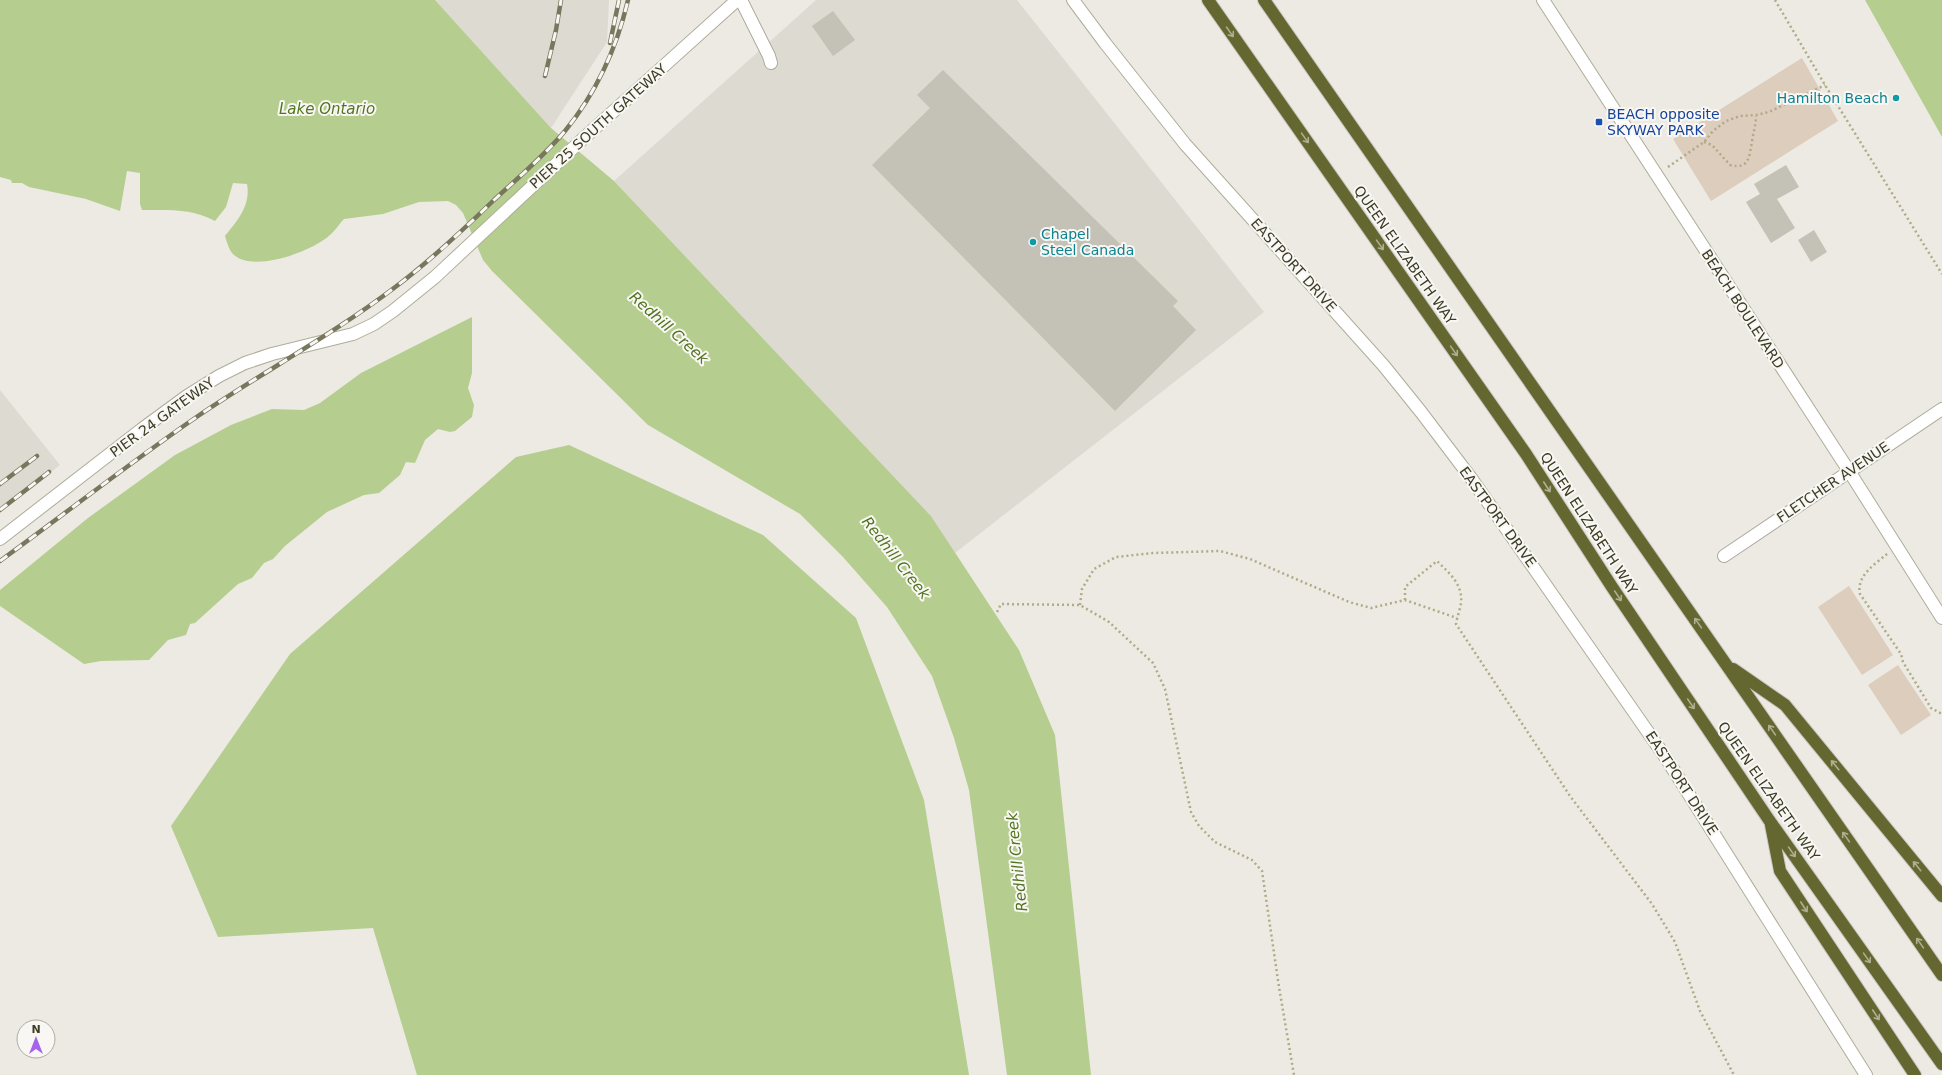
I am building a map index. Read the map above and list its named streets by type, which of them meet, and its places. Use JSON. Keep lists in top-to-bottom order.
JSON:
{
  "streets": {
    "highway": ["QUEEN ELIZABETH WAY"],
    "street": [
      "PIER 25 SOUTH GATEWAY",
      "EASTPORT DRIVE",
      "BEACH BOULEVARD",
      "PIER 24 GATEWAY",
      "FLETCHER AVENUE"
    ]
  },
  "crossings": [
    ["PIER 25 SOUTH GATEWAY", "PIER 24 GATEWAY"],
    ["BEACH BOULEVARD", "FLETCHER AVENUE"]
  ],
  "water": ["Lake Ontario", "Redhill Creek"],
  "places": {
    "other": ["Hamilton Beach", "Chapel Steel Canada"],
    "transit": ["BEACH opposite SKYWAY PARK"]
  },
  "north": "top"
}
